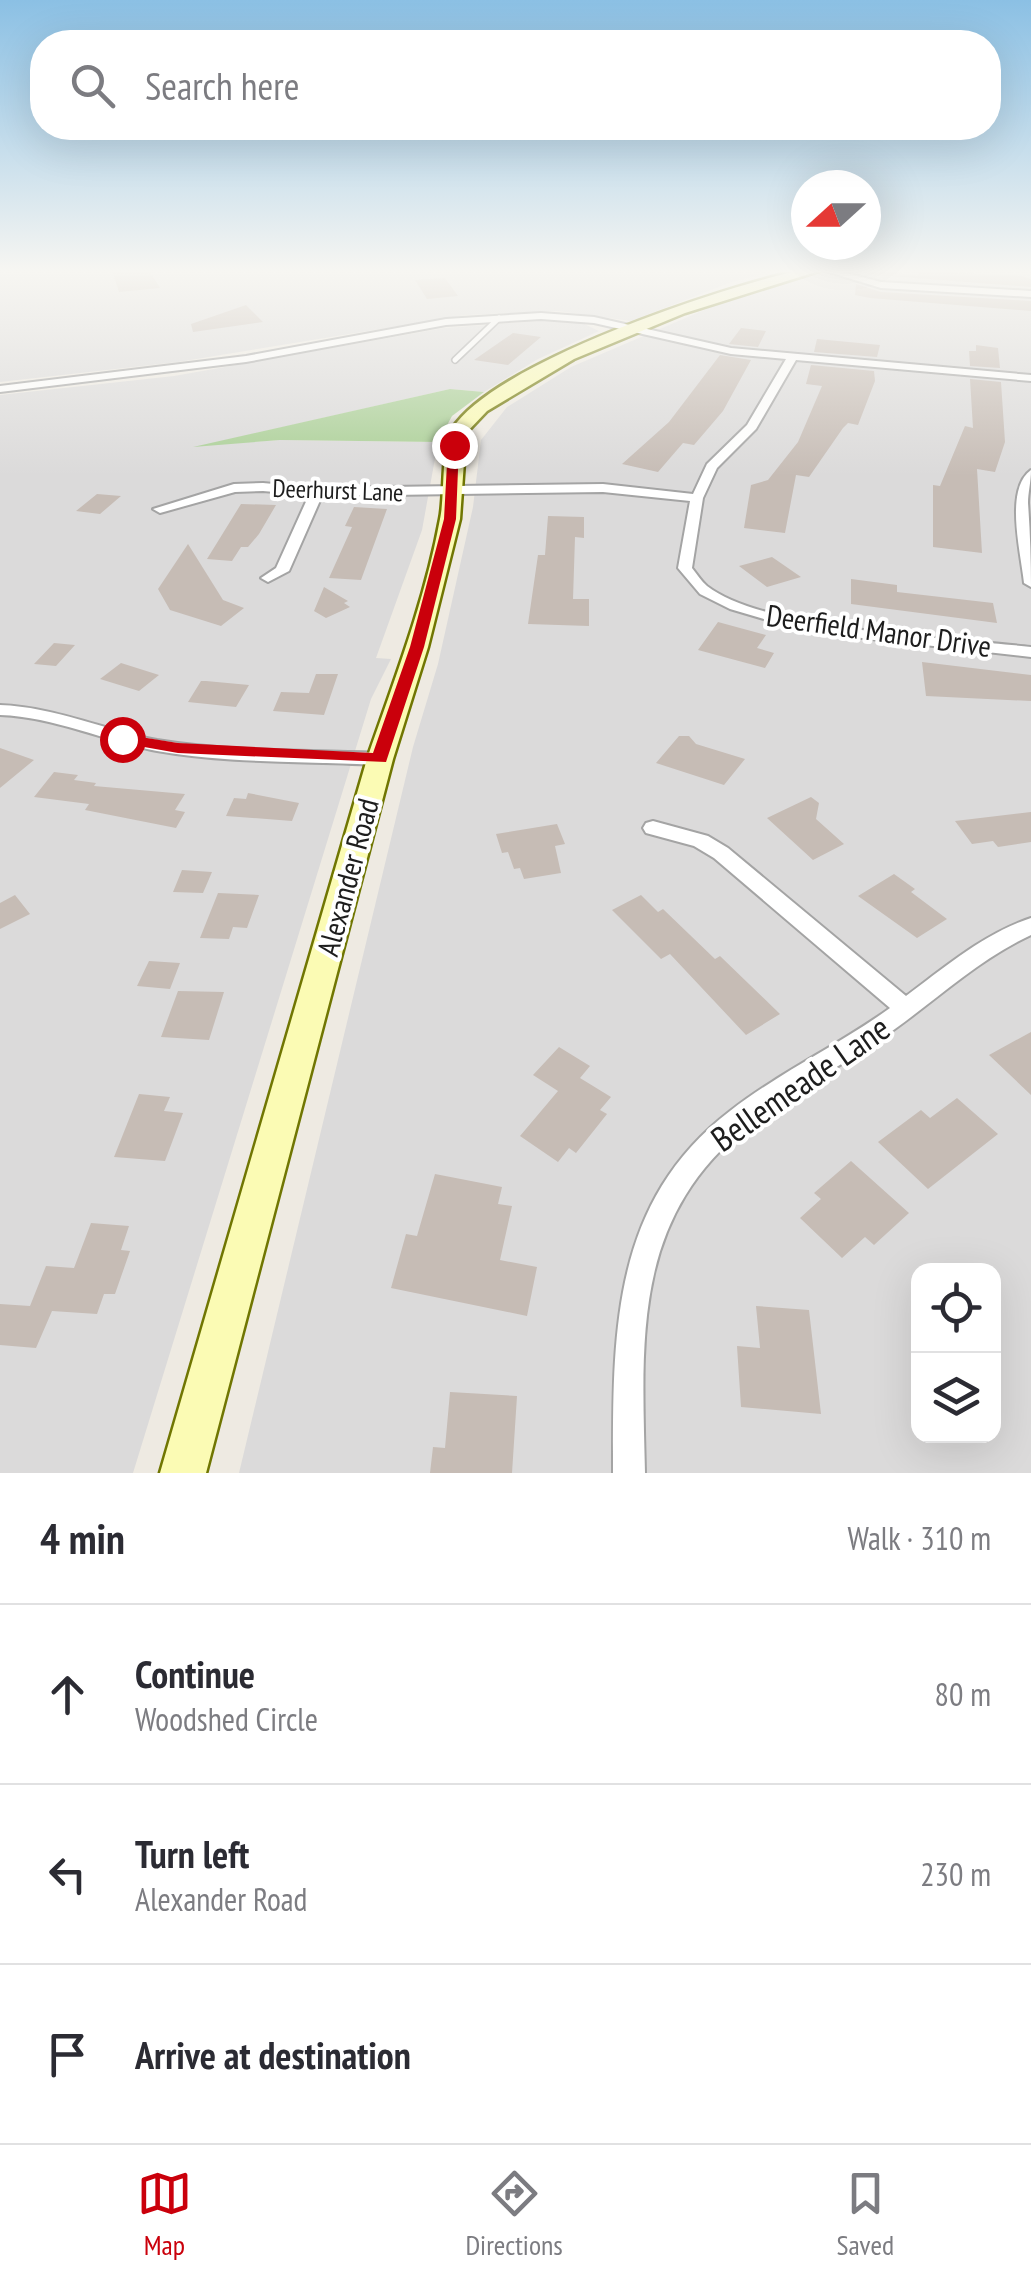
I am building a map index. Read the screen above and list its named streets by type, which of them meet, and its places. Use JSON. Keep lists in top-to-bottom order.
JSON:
{
  "streets": {
    "street": [
      "Deerhurst Lane",
      "Deerfield Manor Drive",
      "Alexander Road",
      "Bellemeade Lane"
    ]
  },
  "crossings": [
    ["Deerhurst Lane", "Deerfield Manor Drive"],
    ["Deerhurst Lane", "Alexander Road"]
  ],
  "north": "left",
  "page": {
    "search": "Search here",
    "heading": ["4 min", "Walk · 310 m"],
    "list": [
      ["Continue", "Woodshed Circle", "80 m"],
      ["Turn left", "Alexander Road", "230 m"],
      "Arrive at destination"
    ],
    "nav": ["Map", "Directions", "Saved"]
  }
}
